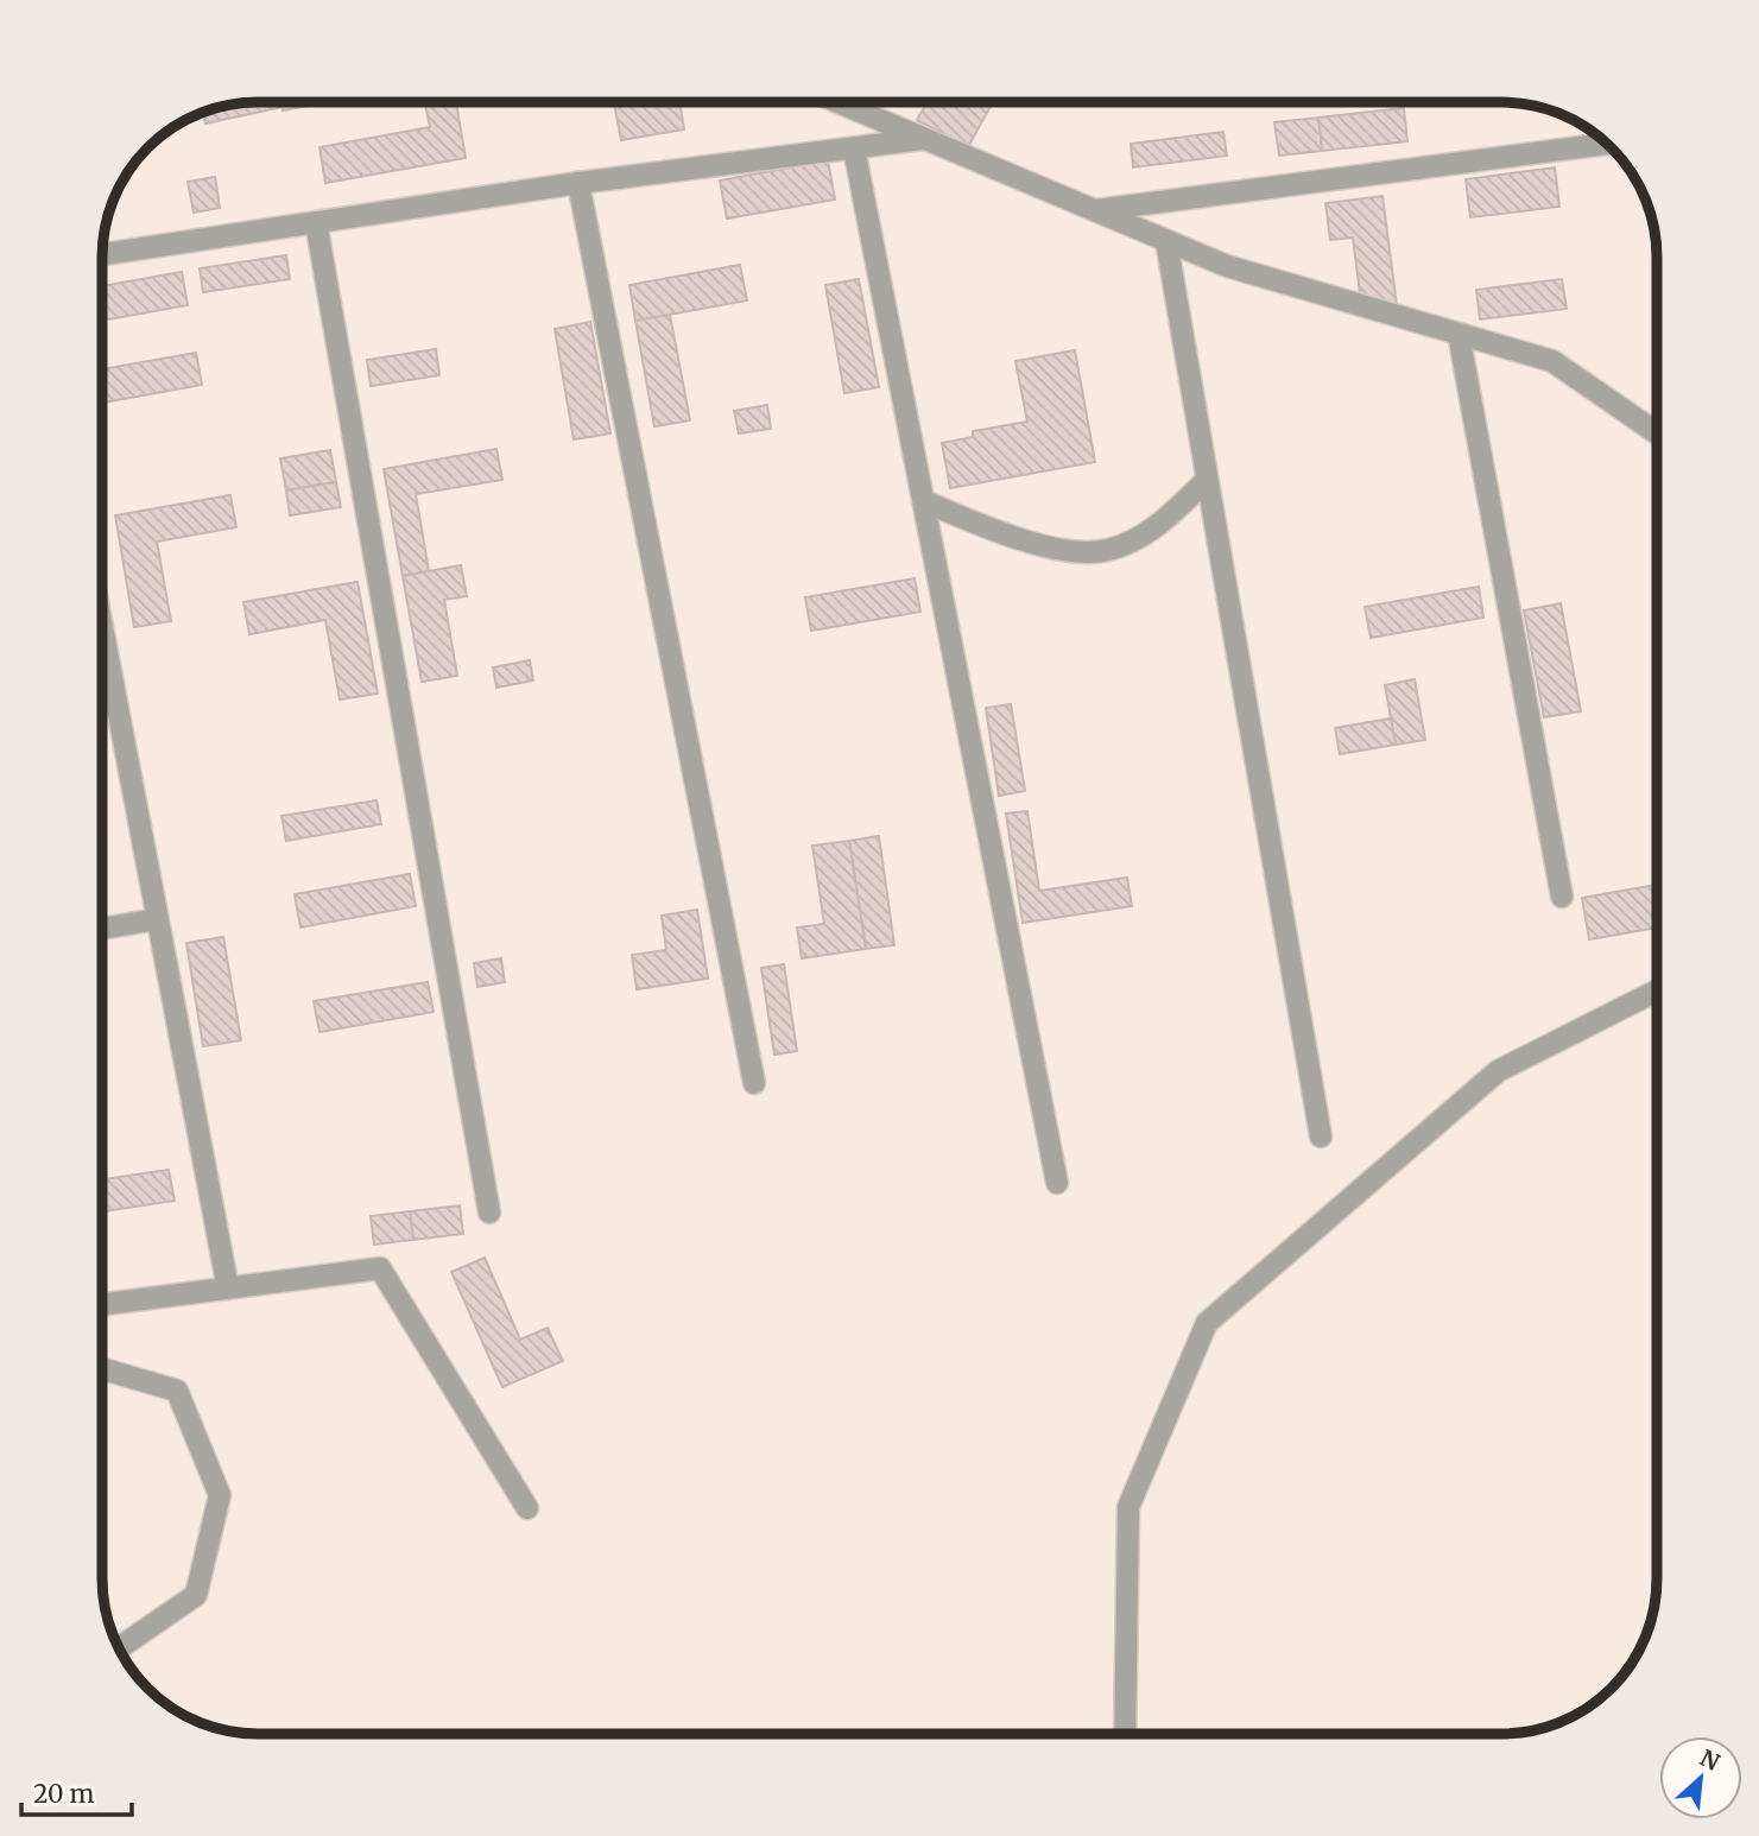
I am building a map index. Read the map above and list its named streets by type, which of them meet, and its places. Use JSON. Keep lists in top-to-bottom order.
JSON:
{
  "scale_bar": "20 m",
  "north": "top right"
}
